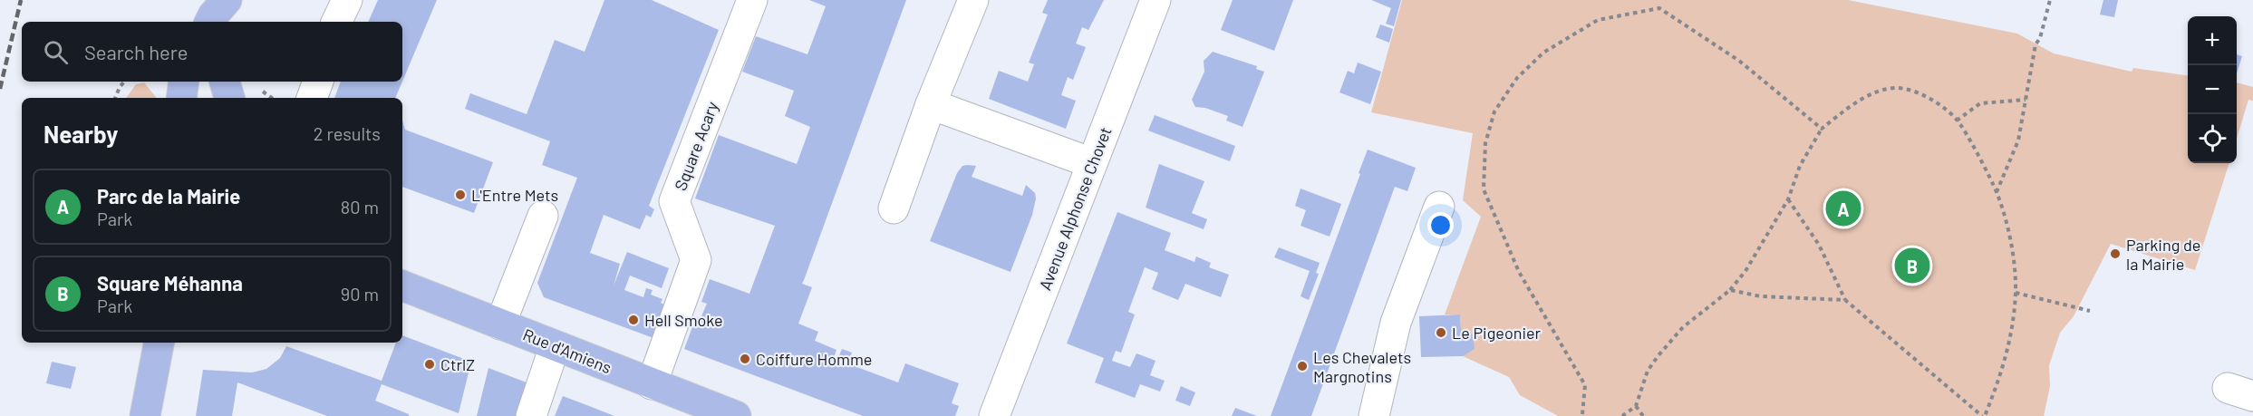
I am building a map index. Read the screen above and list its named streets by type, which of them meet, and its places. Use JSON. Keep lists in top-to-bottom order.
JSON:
{
  "streets": {
    "main road": ["Rue d'Amiens"],
    "street": ["Square Acary", "Avenue Alphonse Chovet"]
  },
  "crossings": [
    ["Square Acary", "Rue d'Amiens"]
  ],
  "places": [
    "L'Entre Mets",
    "Parking de la Mairie",
    "Hell Smoke",
    "Le Pigeonier",
    "Coiffure Homme",
    "CtrlZ",
    "Les Chevalets Margnotins"
  ],
  "page": {
    "map_buttons": ["+", "−"],
    "search": "Search here",
    "heading": ["Nearby", "2 results"],
    "list": [
      {
        "mark": "A",
        "name": "Parc de la Mairie",
        "note": "Park",
        "value": "80 m"
      },
      {
        "mark": "B",
        "name": "Square Méhanna",
        "note": "Park",
        "value": "90 m"
      }
    ],
    "pins": ["A", "B"]
  }
}
